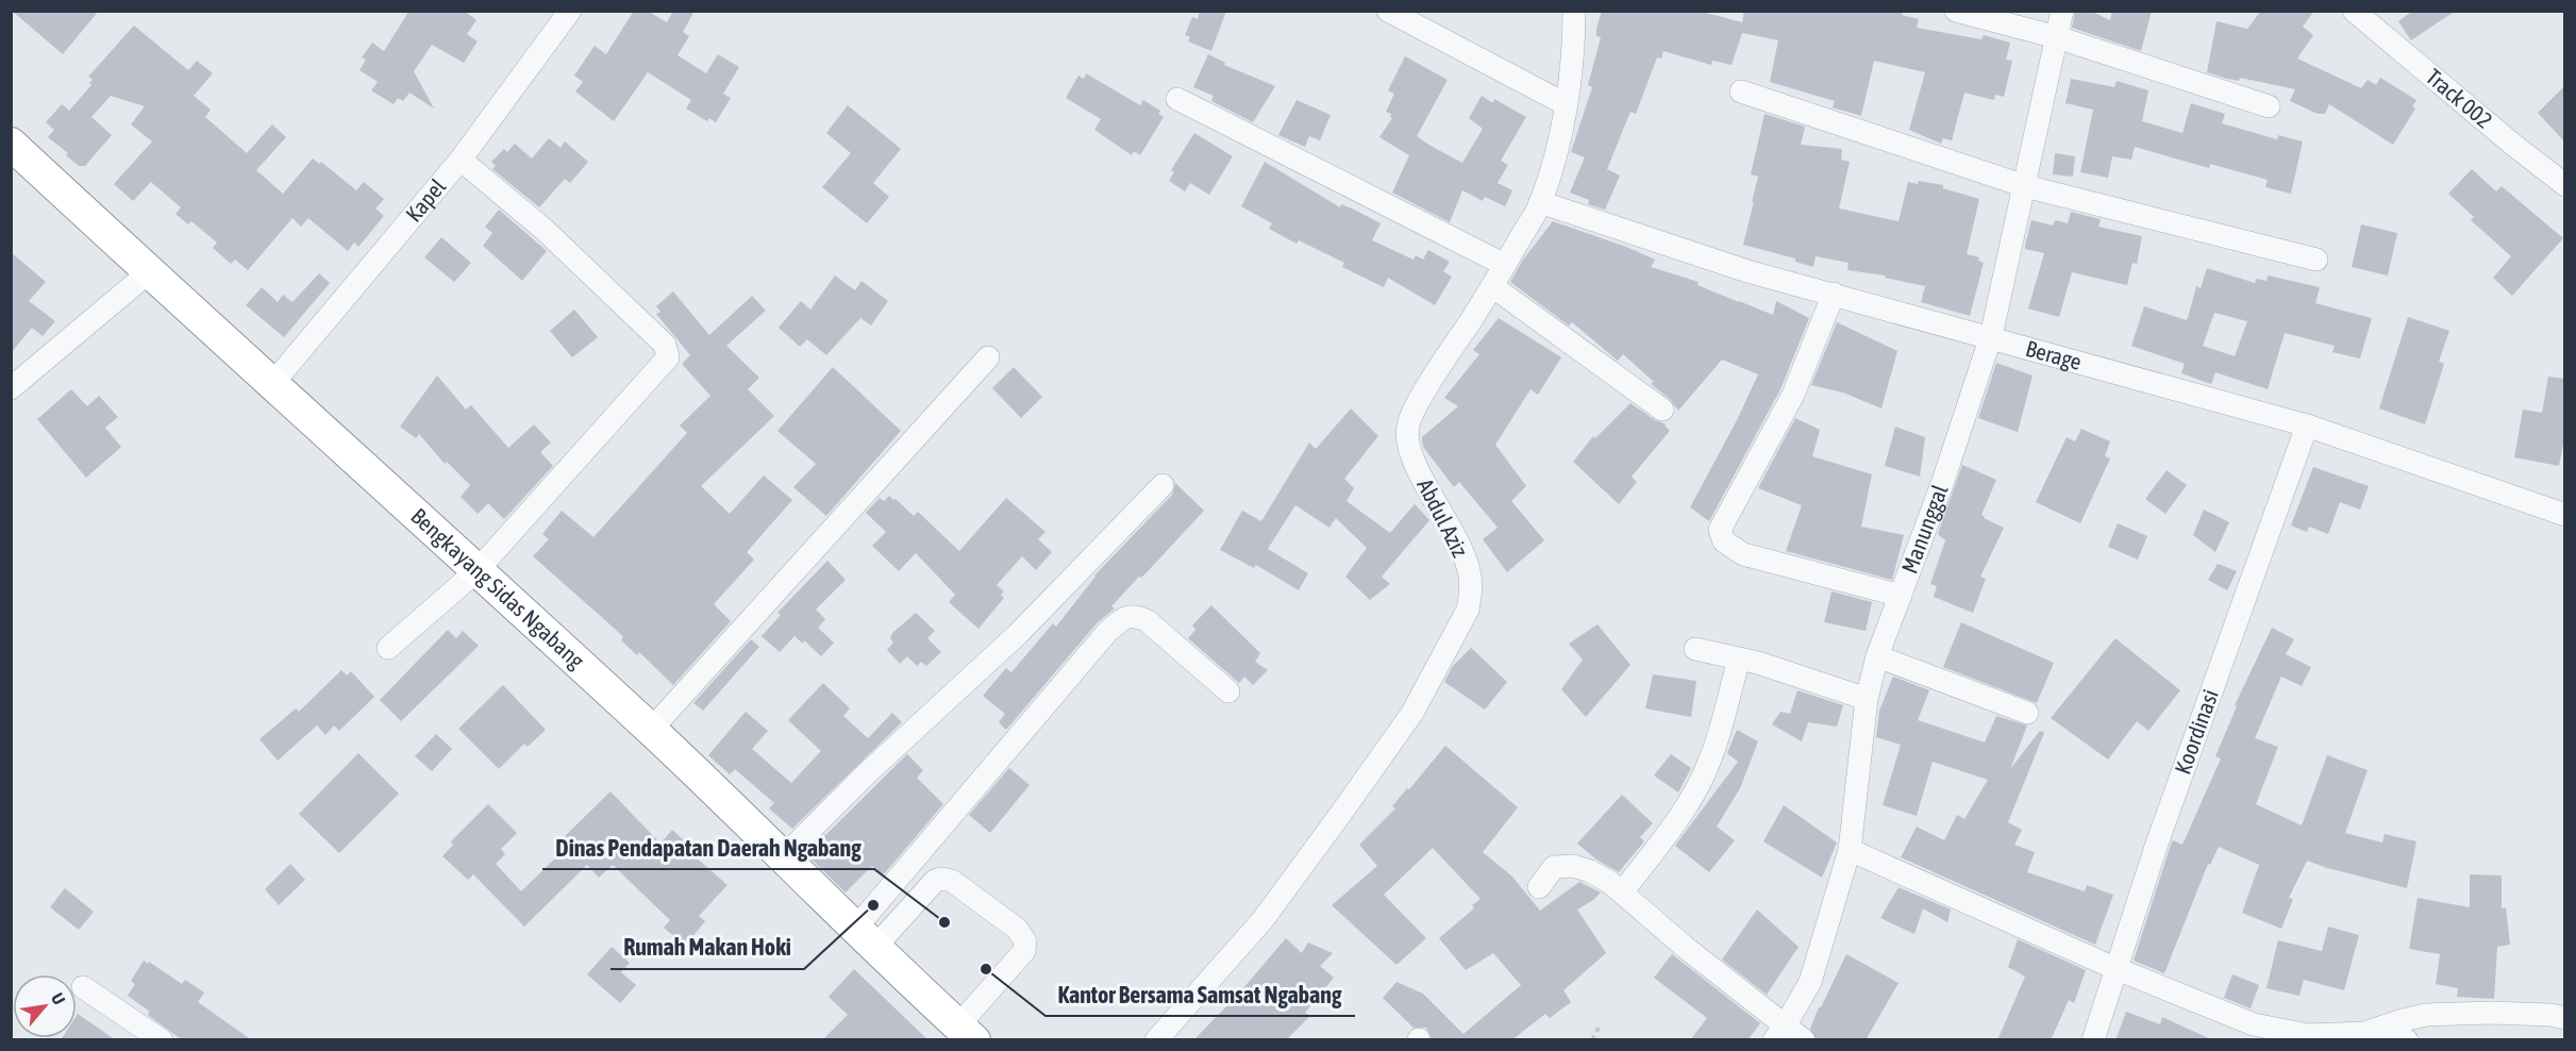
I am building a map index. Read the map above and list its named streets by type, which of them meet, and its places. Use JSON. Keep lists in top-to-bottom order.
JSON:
{
  "streets": {
    "highway": ["Bengkayang Sidas Ngabang"],
    "street": [
      "Track 002",
      "Kapel",
      "Berage",
      "Abdul Aziz",
      "Manunggal",
      "Koordinasi"
    ]
  },
  "crossings": [
    ["Kapel", "Bengkayang Sidas Ngabang"],
    ["Berage", "Abdul Aziz"],
    ["Berage", "Manunggal"],
    ["Berage", "Koordinasi"]
  ],
  "places": ["Rumah Makan Hoki", "Dinas Pendapatan Daerah Ngabang", "Kantor Bersama Samsat Ngabang"],
  "north": "top right"
}
